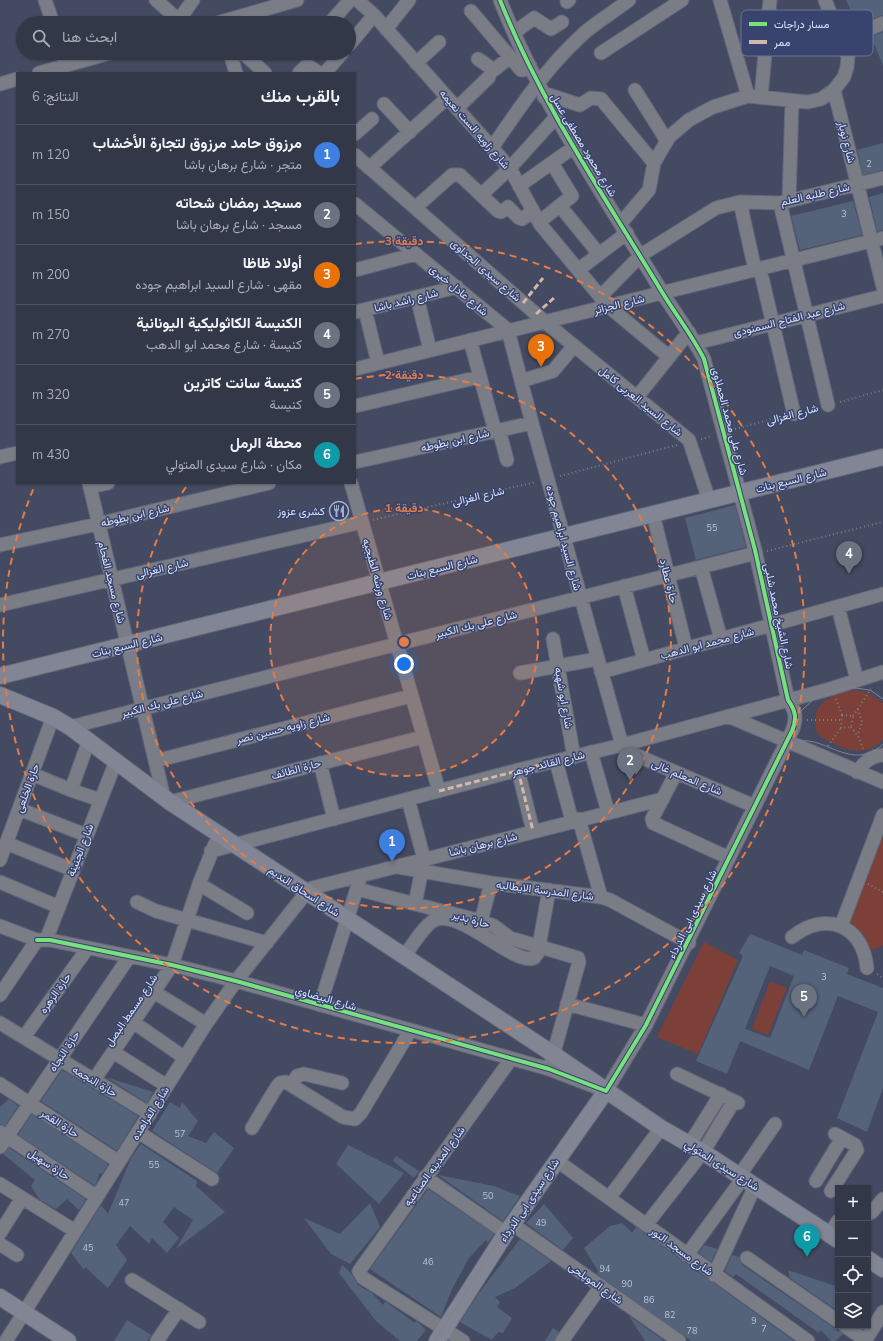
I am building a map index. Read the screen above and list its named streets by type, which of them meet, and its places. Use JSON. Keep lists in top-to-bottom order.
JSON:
{
  "streets": {
    "main road": [
      "شارع السبع بنات",
      "شارع اسحاق النديم",
      "شارع سيدى ابى الدرداء",
      "شارع سيدى المتولي"
    ],
    "street": [
      "شارع زاويه الست نعيمه",
      "شارع نوبار",
      "شارع محمود مصطفى عسل",
      "شارع طلبه العلم",
      "شارع سيدى الجداوى",
      "شارع عادل خيرى",
      "شارع راشد باشا",
      "شارع الجزائر",
      "شارع عبد الفتاح السمنودى",
      "شارع السيد العربى كامل",
      "شارع الغزالى",
      "شارع على محمد الحملاوى",
      "شارع ابن بطوطه",
      "شارع السيد ابراهيم جوده",
      "شارع ورشه الطبجيه",
      "حارة عطارد",
      "شارع مسجد الفحام",
      "شارع الشيخ محمد شلبى",
      "شارع على بك الكبير",
      "شارع محمد ابو الدهب",
      "شارع ابو شهبه",
      "شارع زاويه حسين نصر",
      "شارع القائد جوهر",
      "حارة الطائف",
      "شارع المعلم غالى",
      "حارة الخلعى",
      "شارع برهان باشا",
      "شارع الجنينة",
      "شارع المدرسة الايطاليه",
      "حارة بدير",
      "حارة الزهره",
      "شارع البيضاوي",
      "شارع مسمط البصل",
      "حارة النجاه",
      "حارة النجمه",
      "شارع الفراهده",
      "حارة القمر",
      "حارة سهيل",
      "شارع المدينه الصناعيه",
      "شارع مسجد النور",
      "شارع المويلحى"
    ]
  },
  "crossings": [
    ["شارع زاويه الست نعيمه", "شارع طلبه العلم"],
    ["شارع زاويه الست نعيمه", "شارع الجزائر"],
    ["شارع نوبار", "شارع طلبه العلم"],
    ["شارع نوبار", "شارع الجزائر"],
    ["شارع محمود مصطفى عسل", "شارع طلبه العلم"],
    ["شارع محمود مصطفى عسل", "شارع الجزائر"],
    ["شارع محمود مصطفى عسل", "شارع على محمد الحملاوى"],
    ["شارع طلبه العلم", "شارع الجزائر"],
    ["شارع سيدى الجداوى", "شارع الجزائر"],
    ["شارع سيدى الجداوى", "شارع السيد العربى كامل"],
    ["شارع عادل خيرى", "شارع راشد باشا"],
    ["شارع عادل خيرى", "شارع الجزائر"],
    ["شارع عادل خيرى", "شارع السيد ابراهيم جوده"],
    ["شارع الجزائر", "شارع السيد العربى كامل"],
    ["شارع الجزائر", "شارع على محمد الحملاوى"],
    ["شارع الجزائر", "شارع السيد ابراهيم جوده"],
    ["شارع عبد الفتاح السمنودى", "شارع على محمد الحملاوى"],
    ["شارع السيد العربى كامل", "شارع الغزالى"],
    ["شارع السيد العربى كامل", "شارع السبع بنات"],
    ["شارع الغزالى", "شارع على محمد الحملاوى"],
    ["شارع الغزالى", "شارع السيد ابراهيم جوده"],
    ["شارع الغزالى", "شارع ورشه الطبجيه"],
    ["شارع الغزالى", "شارع مسجد الفحام"],
    ["شارع على محمد الحملاوى", "شارع السبع بنات"],
    ["شارع على محمد الحملاوى", "شارع الشيخ محمد شلبى"],
    ["شارع ابن بطوطه", "شارع السيد ابراهيم جوده"],
    ["شارع ابن بطوطه", "شارع مسجد الفحام"],
    ["شارع السبع بنات", "شارع السيد ابراهيم جوده"],
    ["شارع السبع بنات", "شارع ورشه الطبجيه"],
    ["شارع السبع بنات", "حارة عطارد"],
    ["شارع السبع بنات", "شارع مسجد الفحام"],
    ["شارع السبع بنات", "شارع الشيخ محمد شلبى"],
    ["شارع السيد ابراهيم جوده", "شارع على بك الكبير"],
    ["شارع السيد ابراهيم جوده", "شارع محمد ابو الدهب"],
    ["شارع السيد ابراهيم جوده", "شارع القائد جوهر"],
    ["شارع السيد ابراهيم جوده", "شارع المعلم غالى"],
    ["شارع ورشه الطبجيه", "شارع على بك الكبير"],
    ["شارع ورشه الطبجيه", "شارع زاويه حسين نصر"],
    ["شارع ورشه الطبجيه", "شارع القائد جوهر"],
    ["شارع ورشه الطبجيه", "حارة الطائف"],
    ["حارة عطارد", "شارع على بك الكبير"],
    ["حارة عطارد", "شارع محمد ابو الدهب"],
    ["شارع مسجد الفحام", "شارع على بك الكبير"],
    ["شارع مسجد الفحام", "شارع زاويه حسين نصر"],
    ["شارع مسجد الفحام", "حارة الطائف"],
    ["شارع مسجد الفحام", "شارع اسحاق النديم"],
    ["شارع الشيخ محمد شلبى", "شارع على بك الكبير"],
    ["شارع الشيخ محمد شلبى", "شارع محمد ابو الدهب"],
    ["شارع الشيخ محمد شلبى", "شارع القائد جوهر"],
    ["شارع على بك الكبير", "شارع اسحاق النديم"],
    ["شارع ابو شهبه", "شارع القائد جوهر"],
    ["شارع القائد جوهر", "شارع المعلم غالى"],
    ["شارع القائد جوهر", "شارع اسحاق النديم"],
    ["شارع القائد جوهر", "شارع مسمط البصل"],
    ["حارة الطائف", "شارع اسحاق النديم"],
    ["شارع المعلم غالى", "شارع سيدى ابى الدرداء"],
    ["حارة الخلعى", "شارع اسحاق النديم"],
    ["شارع برهان باشا", "شارع المدرسة الايطاليه"],
    ["شارع الجنينة", "شارع اسحاق النديم"],
    ["شارع الجنينة", "شارع البيضاوي"],
    ["شارع المدرسة الايطاليه", "شارع سيدى ابى الدرداء"],
    ["شارع اسحاق النديم", "شارع سيدى ابى الدرداء"],
    ["شارع اسحاق النديم", "شارع البيضاوي"],
    ["شارع اسحاق النديم", "شارع مسمط البصل"],
    ["شارع اسحاق النديم", "شارع الفراهده"],
    ["شارع اسحاق النديم", "شارع سيدى المتولي"],
    ["شارع سيدى ابى الدرداء", "شارع سيدى المتولي"],
    ["شارع سيدى ابى الدرداء", "شارع المدينه الصناعيه"],
    ["شارع سيدى ابى الدرداء", "شارع مسجد النور"],
    ["شارع سيدى ابى الدرداء", "شارع المويلحى"],
    ["حارة الزهره", "شارع البيضاوي"],
    ["حارة الزهره", "حارة النجمه"],
    ["شارع البيضاوي", "شارع مسمط البصل"],
    ["شارع البيضاوي", "حارة النجاه"],
    ["شارع البيضاوي", "شارع الفراهده"],
    ["شارع البيضاوي", "شارع المدينه الصناعيه"],
    ["شارع مسمط البصل", "حارة النجمه"],
    ["حارة النجاه", "حارة النجمه"],
    ["حارة النجاه", "حارة القمر"],
    ["حارة النجاه", "حارة سهيل"],
    ["حارة النجمه", "شارع الفراهده"],
    ["شارع الفراهده", "حارة القمر"],
    ["شارع الفراهده", "حارة سهيل"],
    ["شارع المدينه الصناعيه", "شارع المويلحى"]
  ],
  "places": {
    "restaurant": ["كشرى عزوز"]
  },
  "house_numbers": [
    "2",
    "3",
    "55",
    "3",
    "57",
    "55",
    "50",
    "47",
    "49",
    "45",
    "46",
    "94",
    "90",
    "86",
    "82",
    "9",
    "7",
    "78"
  ],
  "legend": ["مسار دراجات", "ممر"],
  "page": {
    "search": "ابحث هنا",
    "heading": ["بالقرب منك", "النتائج: 6"],
    "list": [
      {
        "mark": "1",
        "name": "مرزوق حامد مرزوق لتجارة الأخشاب",
        "note": "متجر · شارع برهان باشا",
        "value": "120 m"
      },
      {
        "mark": "2",
        "name": "مسجد رمضان شحاته",
        "note": "مسجد · شارع برهان باشا",
        "value": "150 m"
      },
      {
        "mark": "3",
        "name": "أولاد ظاظا",
        "note": "مقهى · شارع السيد ابراهيم جوده",
        "value": "200 m"
      },
      {
        "mark": "4",
        "name": "الكنيسة الكاثوليكية اليونانية",
        "note": "كنيسة · شارع محمد ابو الدهب",
        "value": "270 m"
      },
      {
        "mark": "5",
        "name": "كنيسة سانت كاترين",
        "note": "كنيسة",
        "value": "320 m"
      },
      {
        "mark": "6",
        "name": "محطة الرمل",
        "note": "مكان · شارع سيدى المتولي",
        "value": "430 m"
      }
    ],
    "pins": [
      "3",
      "4",
      "2",
      "1",
      "5",
      "6"
    ],
    "map_buttons": ["+", "−"]
  },
  "rings": ["3 دقيقة", "2 دقيقة", "1 دقيقة"]
}
